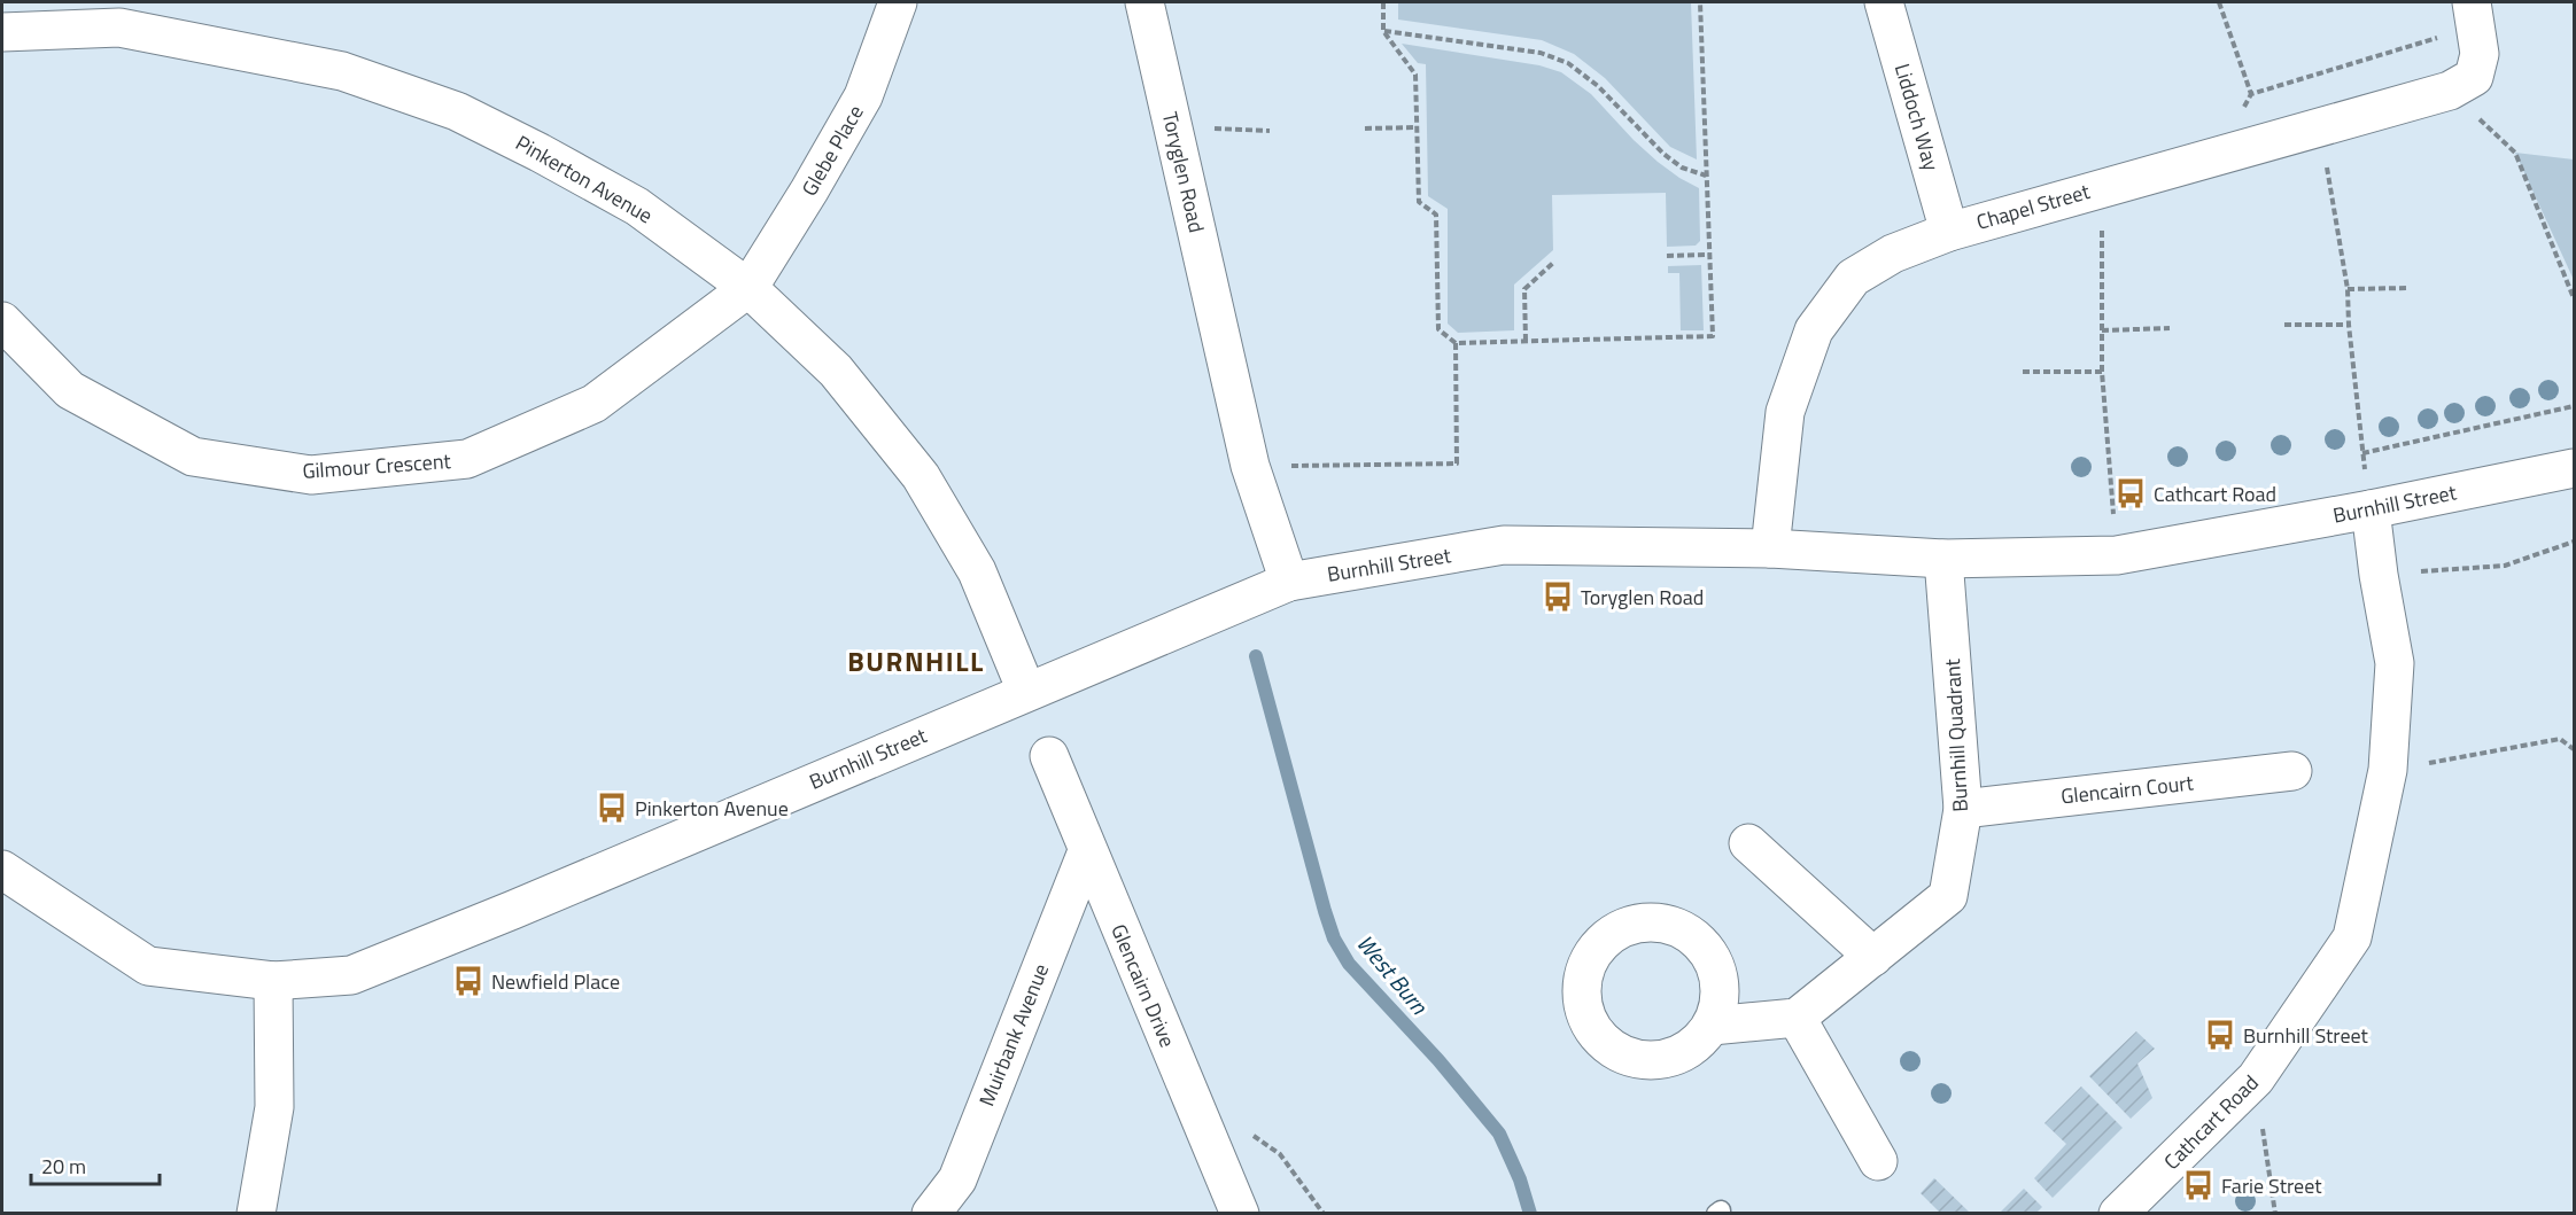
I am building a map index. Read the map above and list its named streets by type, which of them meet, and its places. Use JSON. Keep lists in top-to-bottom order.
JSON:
{
  "streets": {
    "street": [
      "Liddoch Way",
      "Glebe Place",
      "Toryglen Road",
      "Pinkerton Avenue",
      "Chapel Street",
      "Gilmour Crescent",
      "Burnhill Street",
      "Burnhill Quadrant",
      "Glencairn Court",
      "Glencairn Drive",
      "Muirbank Avenue",
      "Cathcart Road"
    ]
  },
  "crossings": [
    ["Liddoch Way", "Chapel Street"],
    ["Glebe Place", "Pinkerton Avenue"],
    ["Glebe Place", "Gilmour Crescent"],
    ["Toryglen Road", "Burnhill Street"],
    ["Pinkerton Avenue", "Gilmour Crescent"],
    ["Pinkerton Avenue", "Burnhill Street"],
    ["Chapel Street", "Burnhill Street"],
    ["Burnhill Street", "Burnhill Quadrant"],
    ["Burnhill Street", "Cathcart Road"],
    ["Burnhill Quadrant", "Glencairn Court"],
    ["Glencairn Drive", "Muirbank Avenue"]
  ],
  "districts": ["BURNHILL"],
  "water": ["West Burn"],
  "places": {
    "bus stop": [
      "Cathcart Road",
      "Toryglen Road",
      "Pinkerton Avenue",
      "Newfield Place",
      "Burnhill Street",
      "Farie Street"
    ]
  },
  "scale_bar": "20 m"
}
